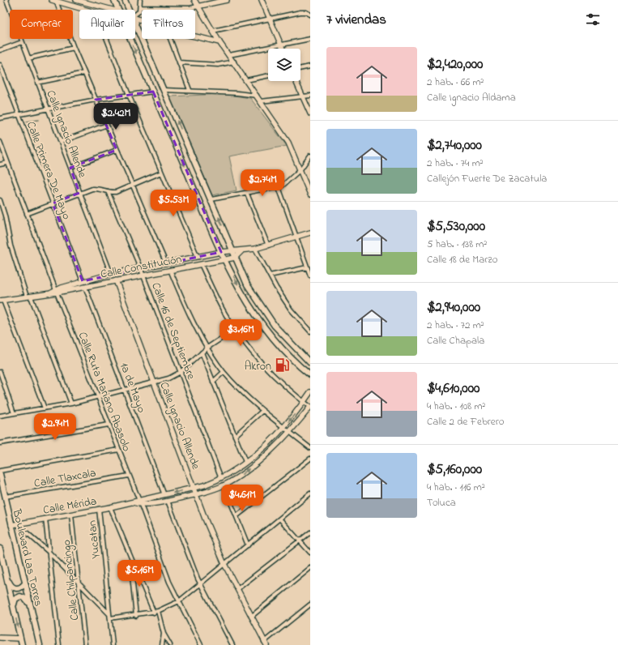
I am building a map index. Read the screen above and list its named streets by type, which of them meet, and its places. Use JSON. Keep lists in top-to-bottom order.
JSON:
{
  "streets": {
    "main road": [
      "Calle Ignacio Allende",
      "Calle Constitución",
      "Calle Mérida",
      "Boulevard Las Torres"
    ],
    "street": [
      "Calle Primera De Mayo",
      "Calle 16 de Septiembre",
      "1a de Mayo",
      "Calle Ruta Mariano Abasolo",
      "Calle Tlaxcala",
      "Yucatan",
      "Calle Chilpancingo"
    ]
  },
  "crossings": [
    ["Calle Ignacio Allende", "Calle Constitución"],
    ["Calle Primera De Mayo", "Calle Constitución"],
    ["Calle Constitución", "Calle 16 de Septiembre"],
    ["Calle Constitución", "1a de Mayo"],
    ["Calle Constitución", "Calle Ruta Mariano Abasolo"],
    ["Calle Ruta Mariano Abasolo", "Calle Tlaxcala"],
    ["Calle Ruta Mariano Abasolo", "Calle Mérida"],
    ["Calle Tlaxcala", "Boulevard Las Torres"],
    ["Calle Mérida", "Yucatan"],
    ["Calle Mérida", "Boulevard Las Torres"],
    ["Calle Mérida", "Calle Chilpancingo"]
  ],
  "places": {
    "fuel station": ["Akron"]
  },
  "page": {
    "heading": "7 viviendas",
    "chip": ["Comprar", "Alquilar", "Filtros"],
    "list": [
      {
        "name": "$2,420,000",
        "note": "2 hab. · 66 m² · Calle Ignacio Aldama"
      },
      {
        "name": "$2,740,000",
        "note": "2 hab. · 74 m² · Callejón Fuerte De Zacatula"
      },
      {
        "name": "$5,530,000",
        "note": "5 hab. · 138 m² · Calle 18 de Marzo"
      },
      {
        "name": "$2,940,000",
        "note": "2 hab. · 72 m² · Calle Chapala"
      },
      {
        "name": "$4,610,000",
        "note": "4 hab. · 108 m² · Calle 2 de Febrero"
      },
      {
        "name": "$5,160,000",
        "note": "4 hab. · 116 m² · Toluca"
      }
    ],
    "price": [
      "$2.42M",
      "$2.74M",
      "$5.53M",
      "$3.16M",
      "$2.94M",
      "$4.61M",
      "$5.16M"
    ]
  }
}
